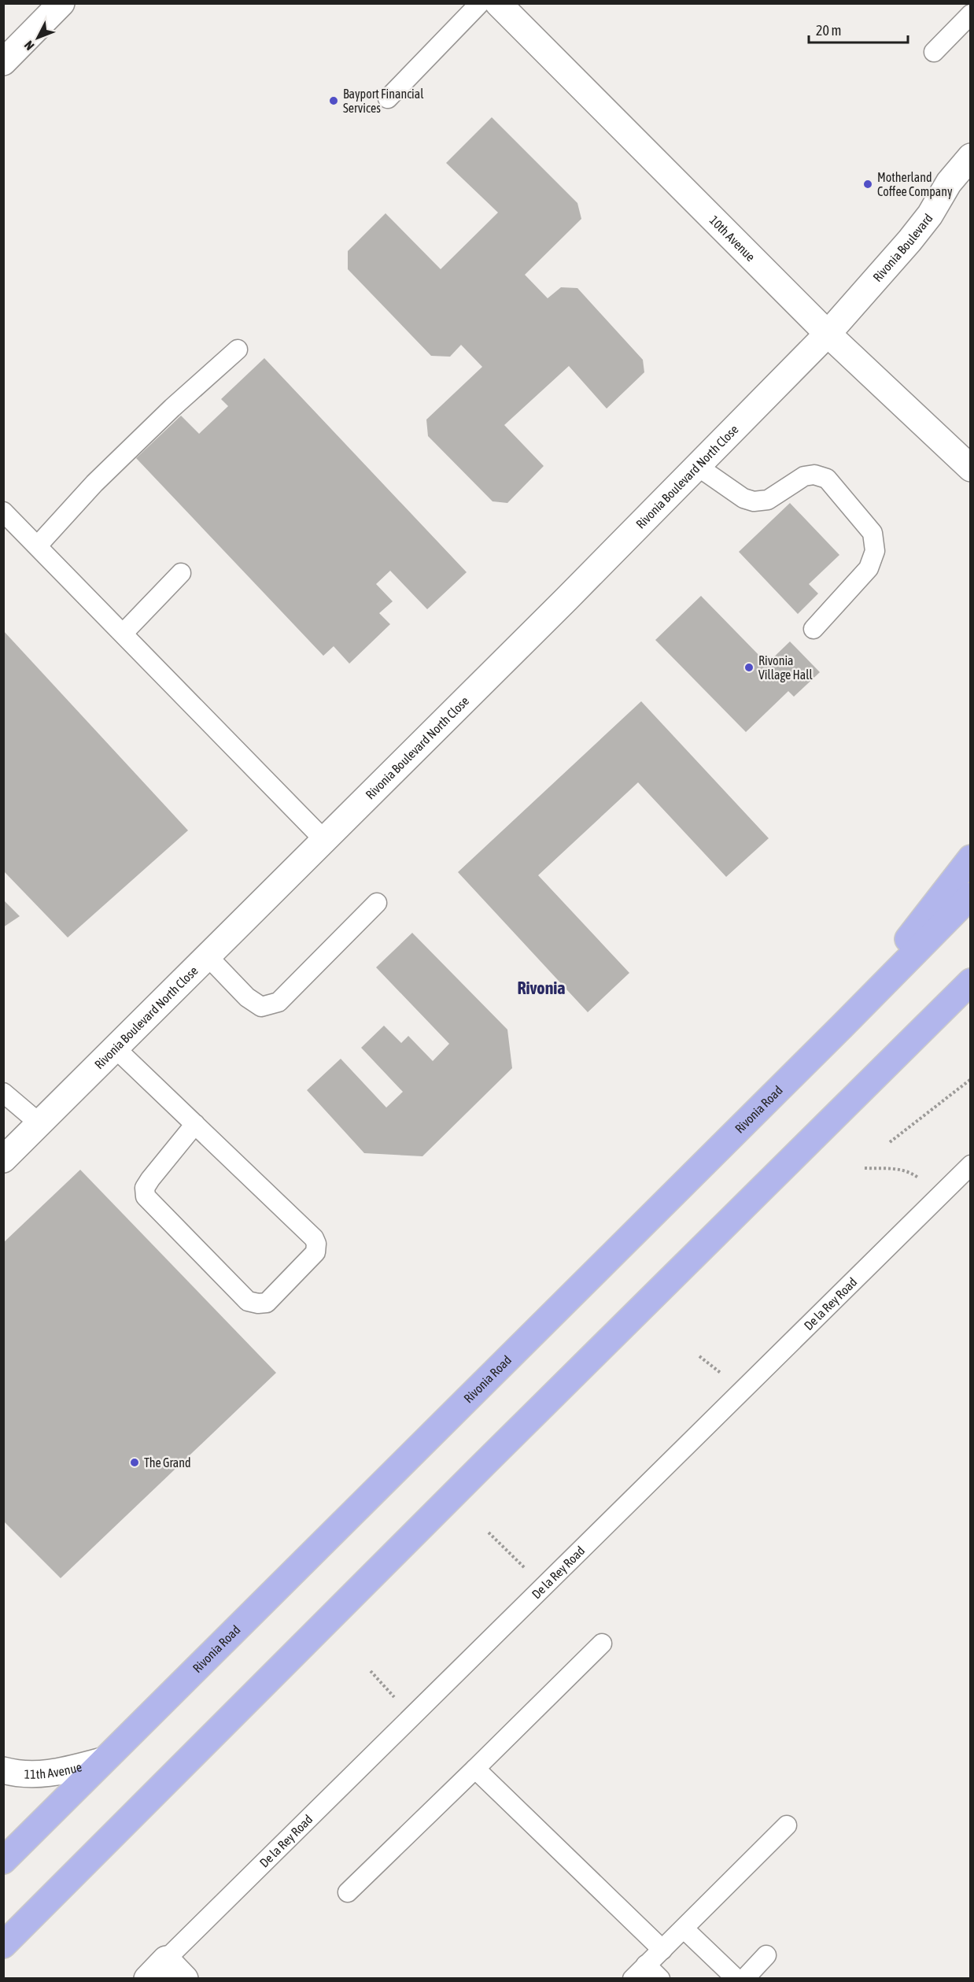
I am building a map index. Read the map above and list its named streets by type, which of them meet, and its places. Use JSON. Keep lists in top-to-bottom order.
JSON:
{
  "streets": {
    "main road": ["Rivonia Road"],
    "street": [
      "10th Avenue",
      "Rivonia Boulevard",
      "Rivonia Boulevard North Close",
      "De la Rey Road",
      "11th Avenue"
    ]
  },
  "crossings": [
    ["10th Avenue", "Rivonia Boulevard"],
    ["10th Avenue", "Rivonia Boulevard North Close"],
    ["Rivonia Boulevard", "Rivonia Boulevard North Close"],
    ["Rivonia Road", "11th Avenue"]
  ],
  "districts": ["Rivonia"],
  "places": [
    "Bayport Financial Services",
    "Motherland Coffee Company",
    "Rivonia Village Hall",
    "The Grand"
  ],
  "scale_bar": "20 m",
  "north": "bottom left"
}
